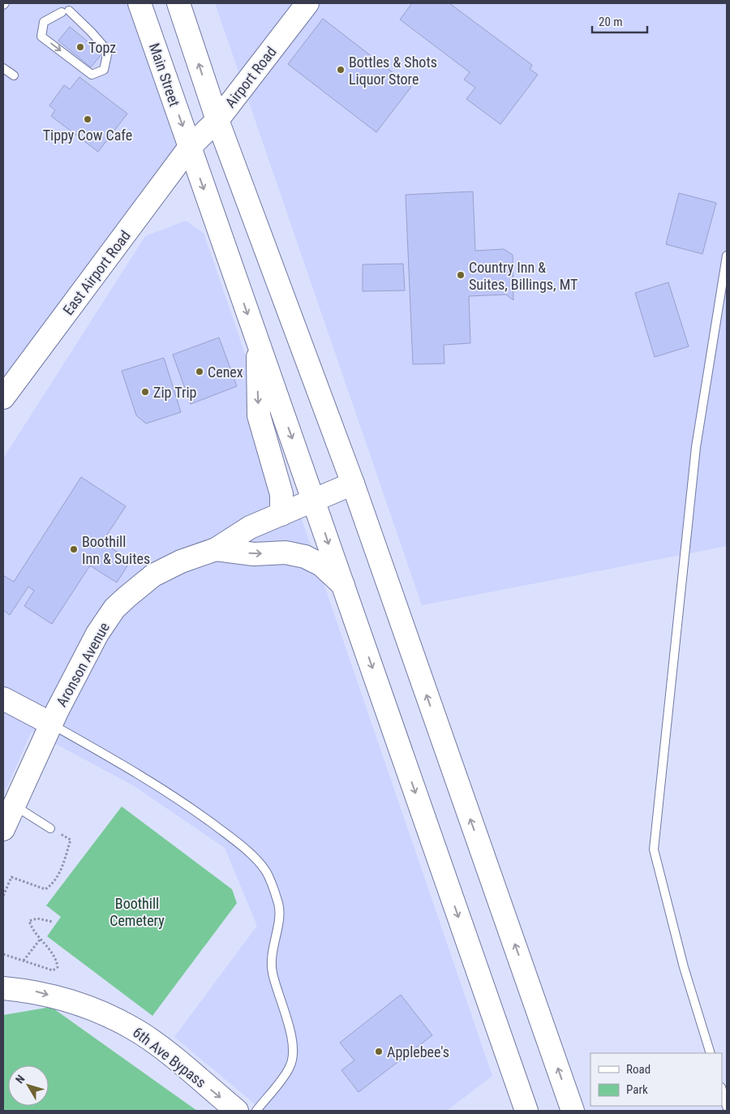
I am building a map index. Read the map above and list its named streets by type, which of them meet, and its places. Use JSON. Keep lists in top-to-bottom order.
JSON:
{
  "streets": {
    "main road": [
      "Main Street",
      "Airport Road",
      "East Airport Road",
      "Aronson Avenue",
      "6th Ave Bypass"
    ]
  },
  "crossings": [
    ["Main Street", "Airport Road"],
    ["Main Street", "East Airport Road"],
    ["Main Street", "Aronson Avenue"],
    ["Airport Road", "East Airport Road"]
  ],
  "one_way": ["6th Ave Bypass"],
  "parks": ["Boothill Cemetery"],
  "places": [
    "Topz",
    "Bottles & Shots Liquor Store",
    "Tippy Cow Cafe",
    "Country Inn & Suites, Billings, MT",
    "Cenex",
    "Zip Trip",
    "Boothill Inn & Suites",
    "Applebee's"
  ],
  "legend": ["Road", "Park"],
  "scale_bar": "20 m",
  "north": "top left"
}
